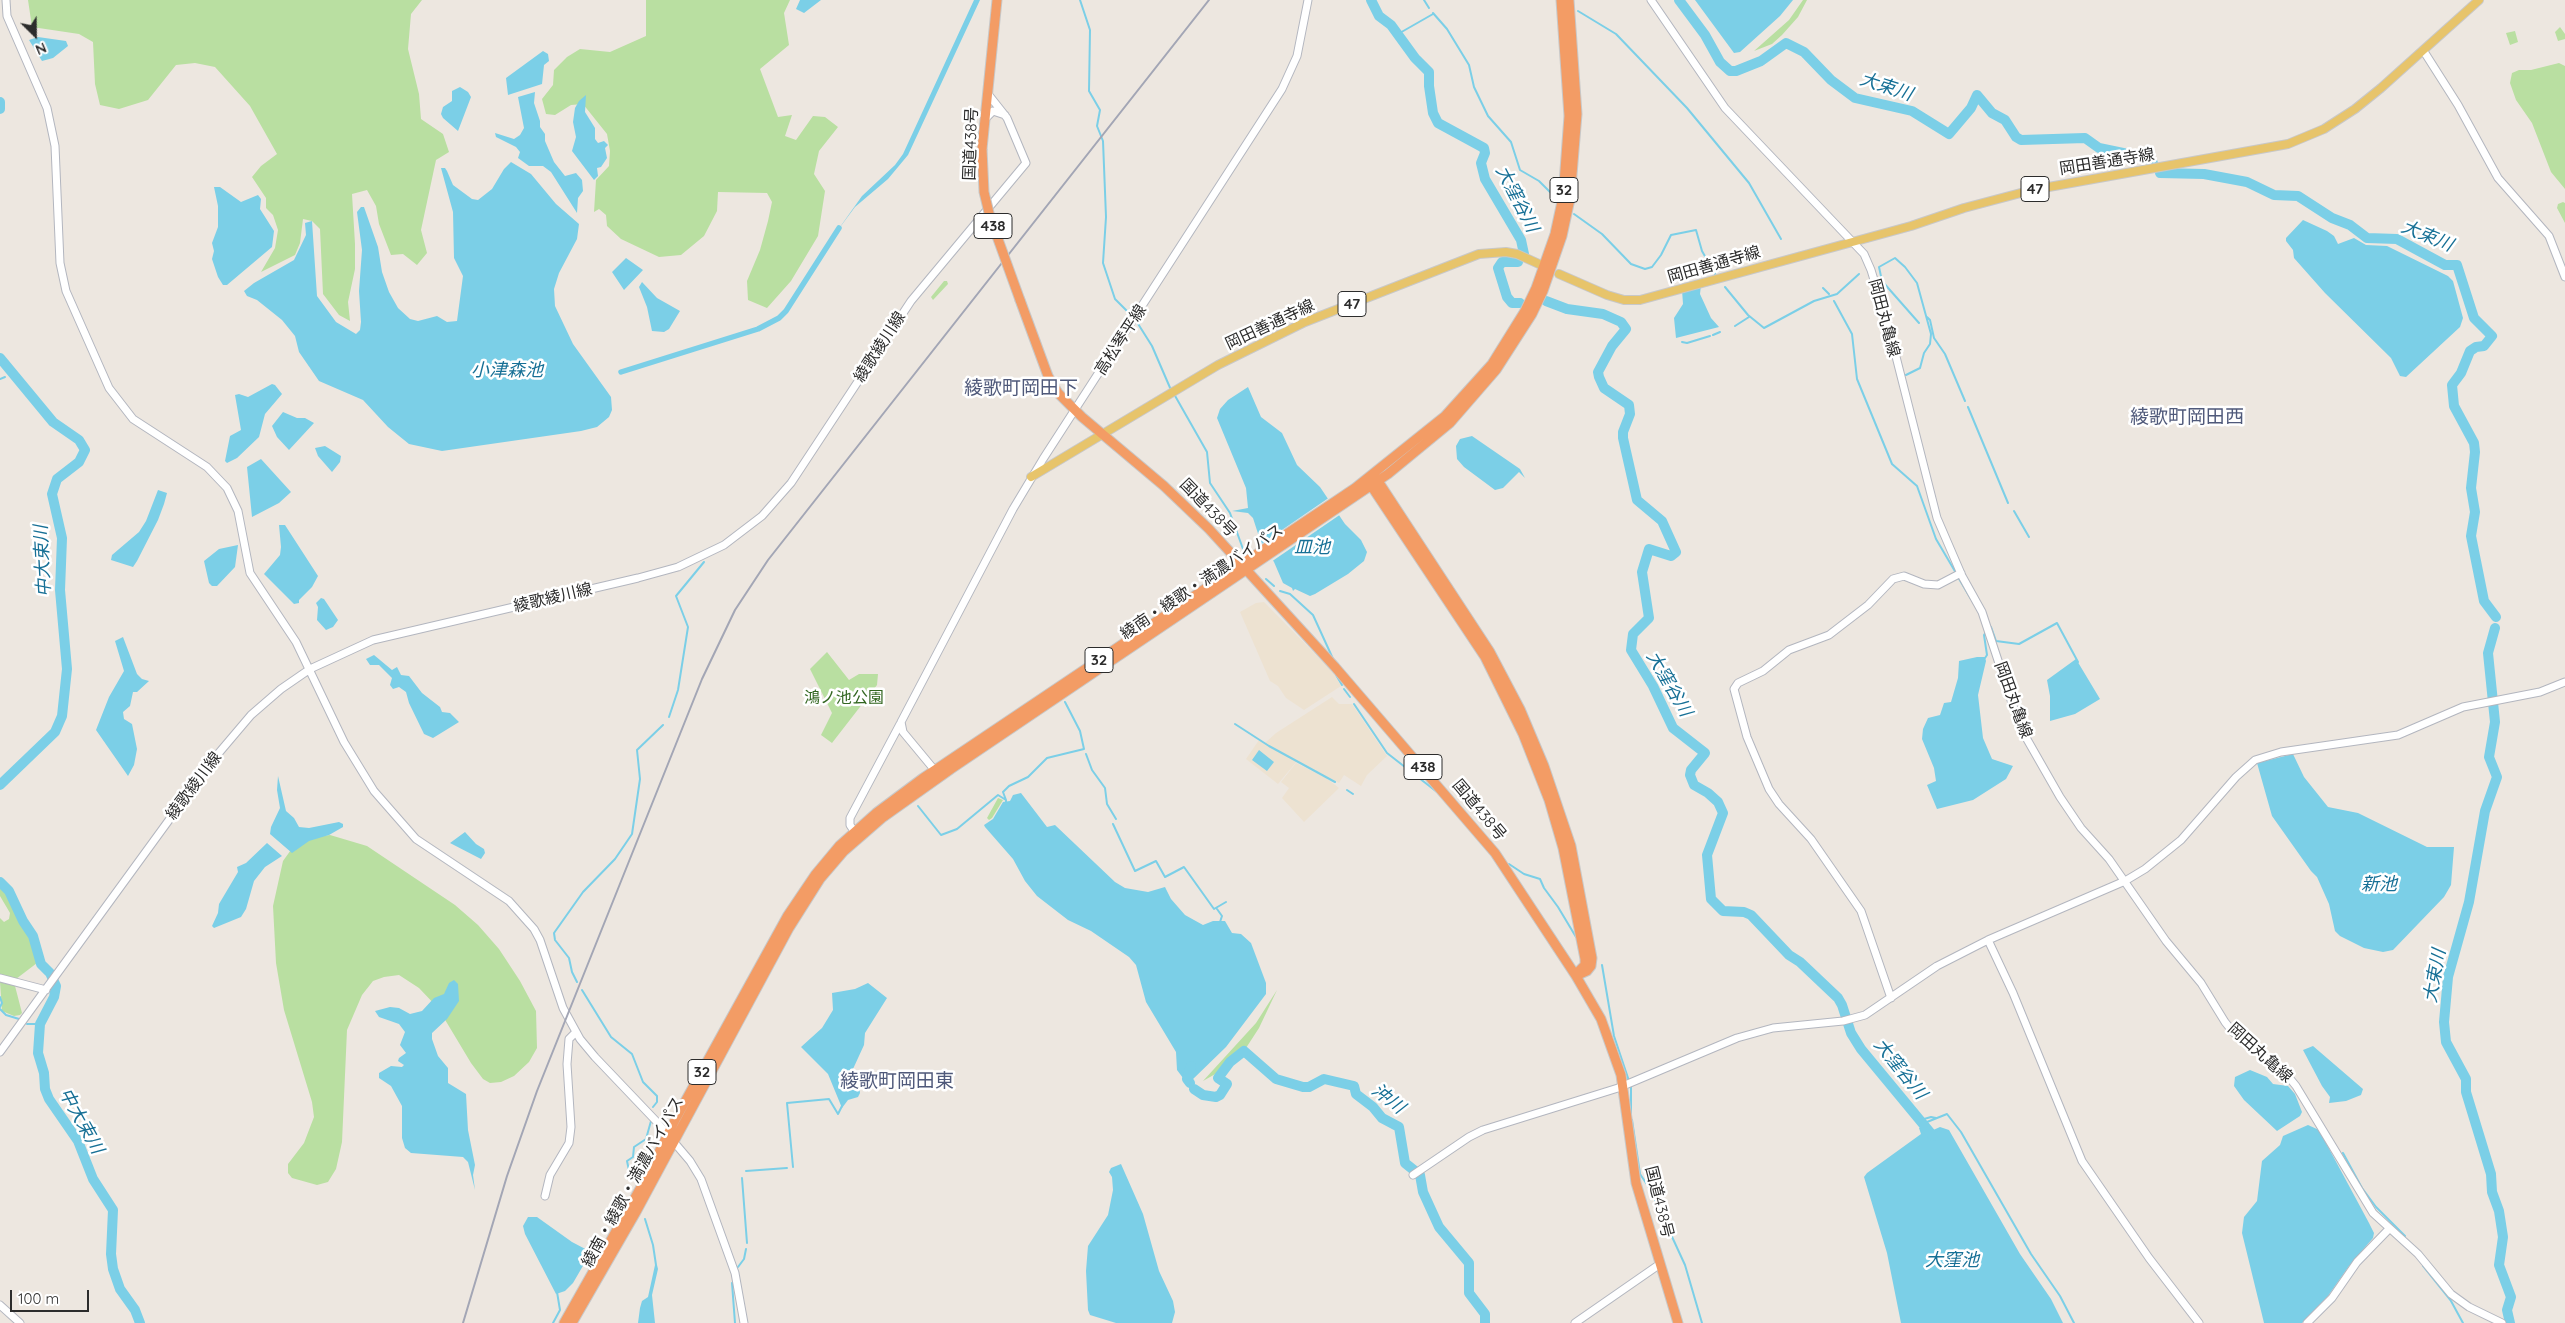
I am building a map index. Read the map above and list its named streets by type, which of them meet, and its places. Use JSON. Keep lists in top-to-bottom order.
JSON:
{
  "streets": {
    "highway": [
      "国道438号",
      "32",
      "438",
      "綾南・綾歌・満濃バイパス"
    ],
    "main road": ["岡田善通寺線", "47"],
    "street": ["岡田丸亀線", "高松琴平線", "綾歌綾川線"]
  },
  "crossings": [
    ["国道438号", "岡田善通寺線"],
    ["国道438号", "高松琴平線"],
    ["国道438号", "綾歌綾川線"],
    ["国道438号", "綾南・綾歌・満濃バイパス"],
    ["岡田善通寺線", "岡田丸亀線"],
    ["岡田善通寺線", "高松琴平線"],
    ["高松琴平線", "綾南・綾歌・満濃バイパス"]
  ],
  "districts": ["綾歌町岡田下", "綾歌町岡田西", "綾歌町岡田東"],
  "water": [
    "大束川",
    "大窪谷川",
    "小津森池",
    "皿池",
    "中大束川",
    "新池",
    "沖川",
    "大窪池"
  ],
  "parks": ["鴻ノ池公園"],
  "scale_bar": "100 m",
  "north": "bottom right"
}
